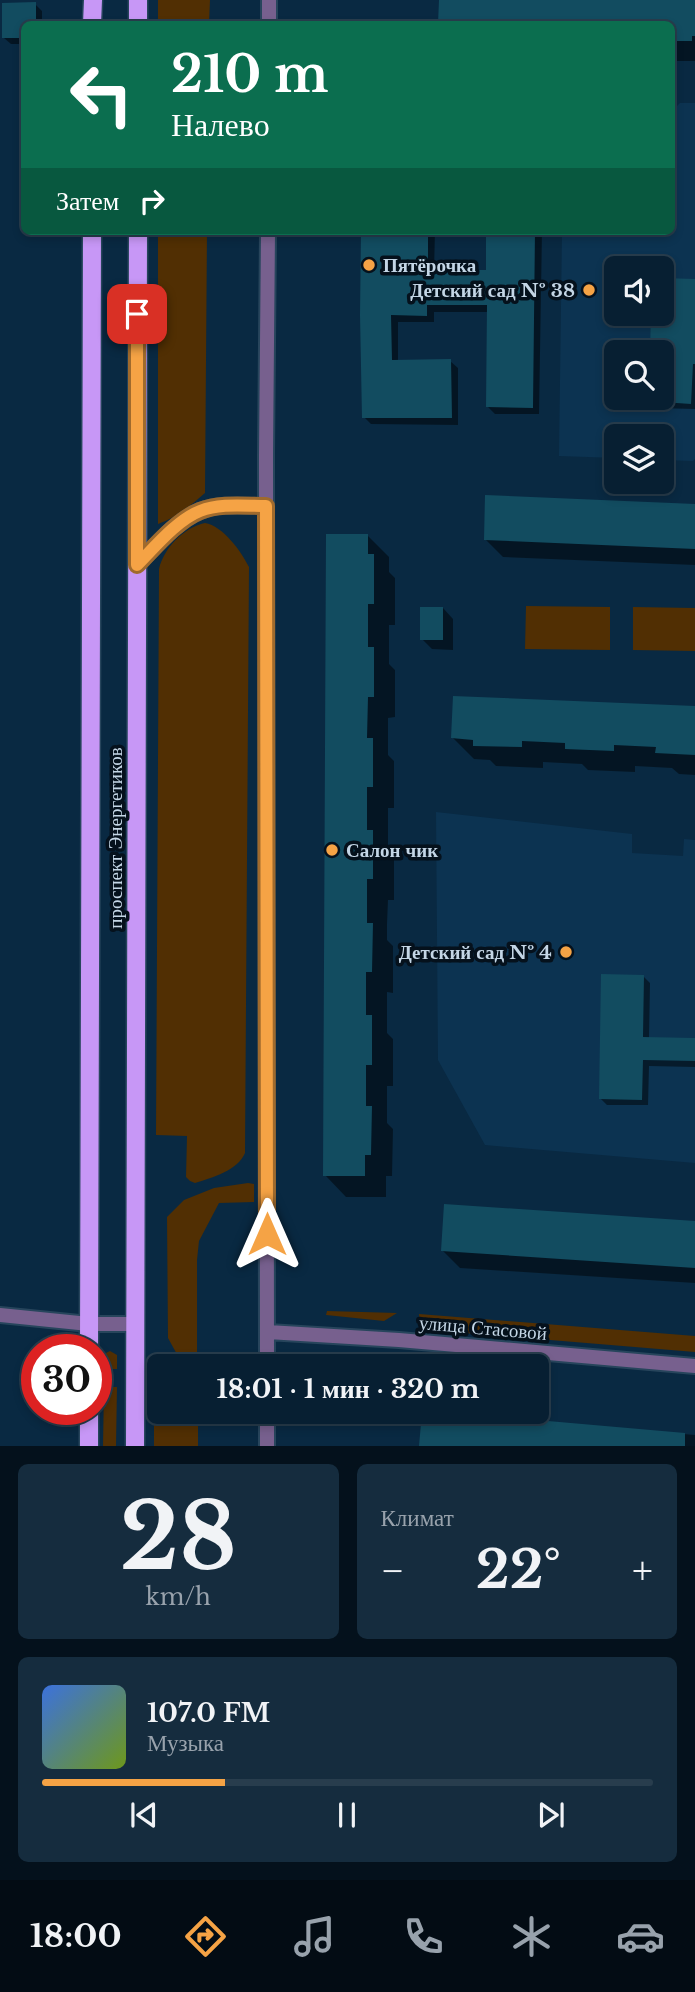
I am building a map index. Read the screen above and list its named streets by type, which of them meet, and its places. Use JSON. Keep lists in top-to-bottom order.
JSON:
{
  "streets": {
    "main road": ["проспект Энергетиков"],
    "street": ["улица Стасовой"]
  },
  "places": [
    "Пятёрочка",
    "Детский сад № 38",
    "Салон чик",
    "Детский сад № 4"
  ],
  "page": {
    "turn": ["210 m", "Налево"],
    "then": "Затем",
    "limit": "30",
    "trip": "18:01 · 1 мин · 320 m",
    "tile": [
      ["28", "km/h"],
      "Климат"
    ],
    "heat": ["−", "22°", "+"],
    "song": ["107.0 FM", "Музыка"],
    "tabs": "18:00"
  }
}
